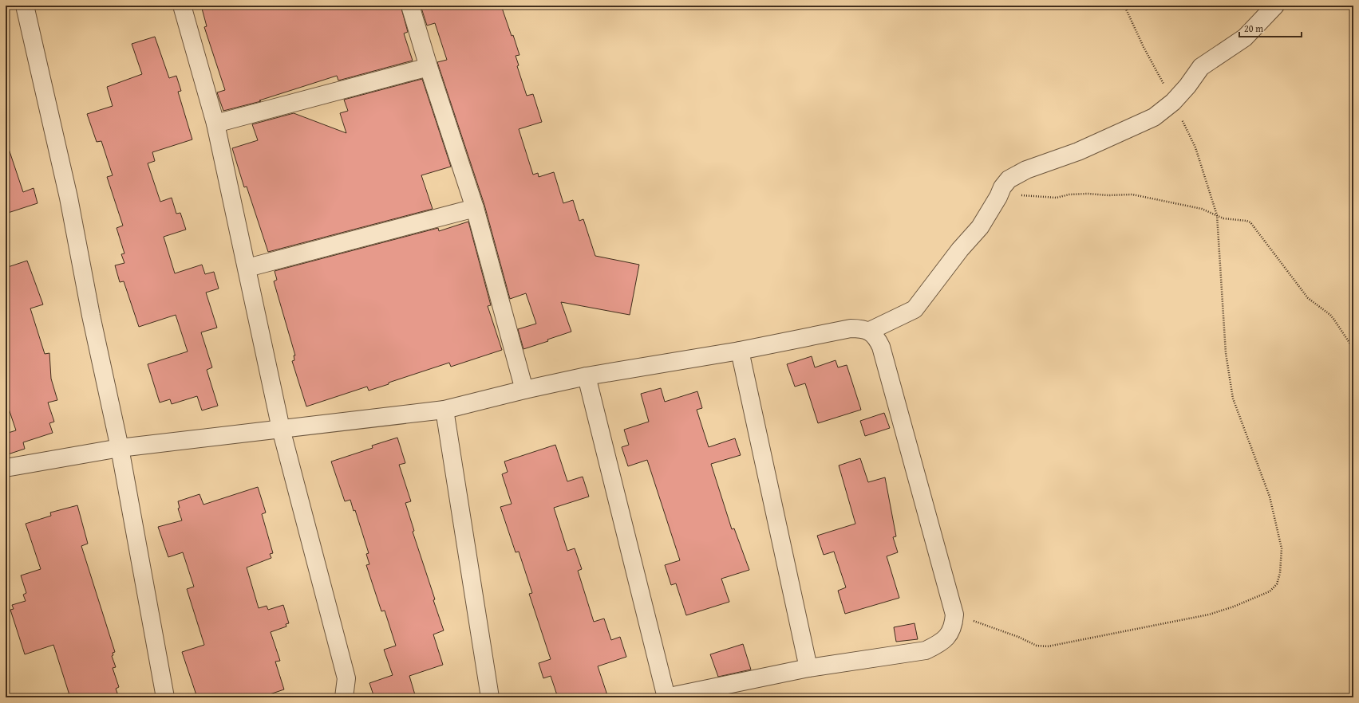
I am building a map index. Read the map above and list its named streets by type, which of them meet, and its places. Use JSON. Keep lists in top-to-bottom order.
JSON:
{
  "scale_bar": "20 m"
}
